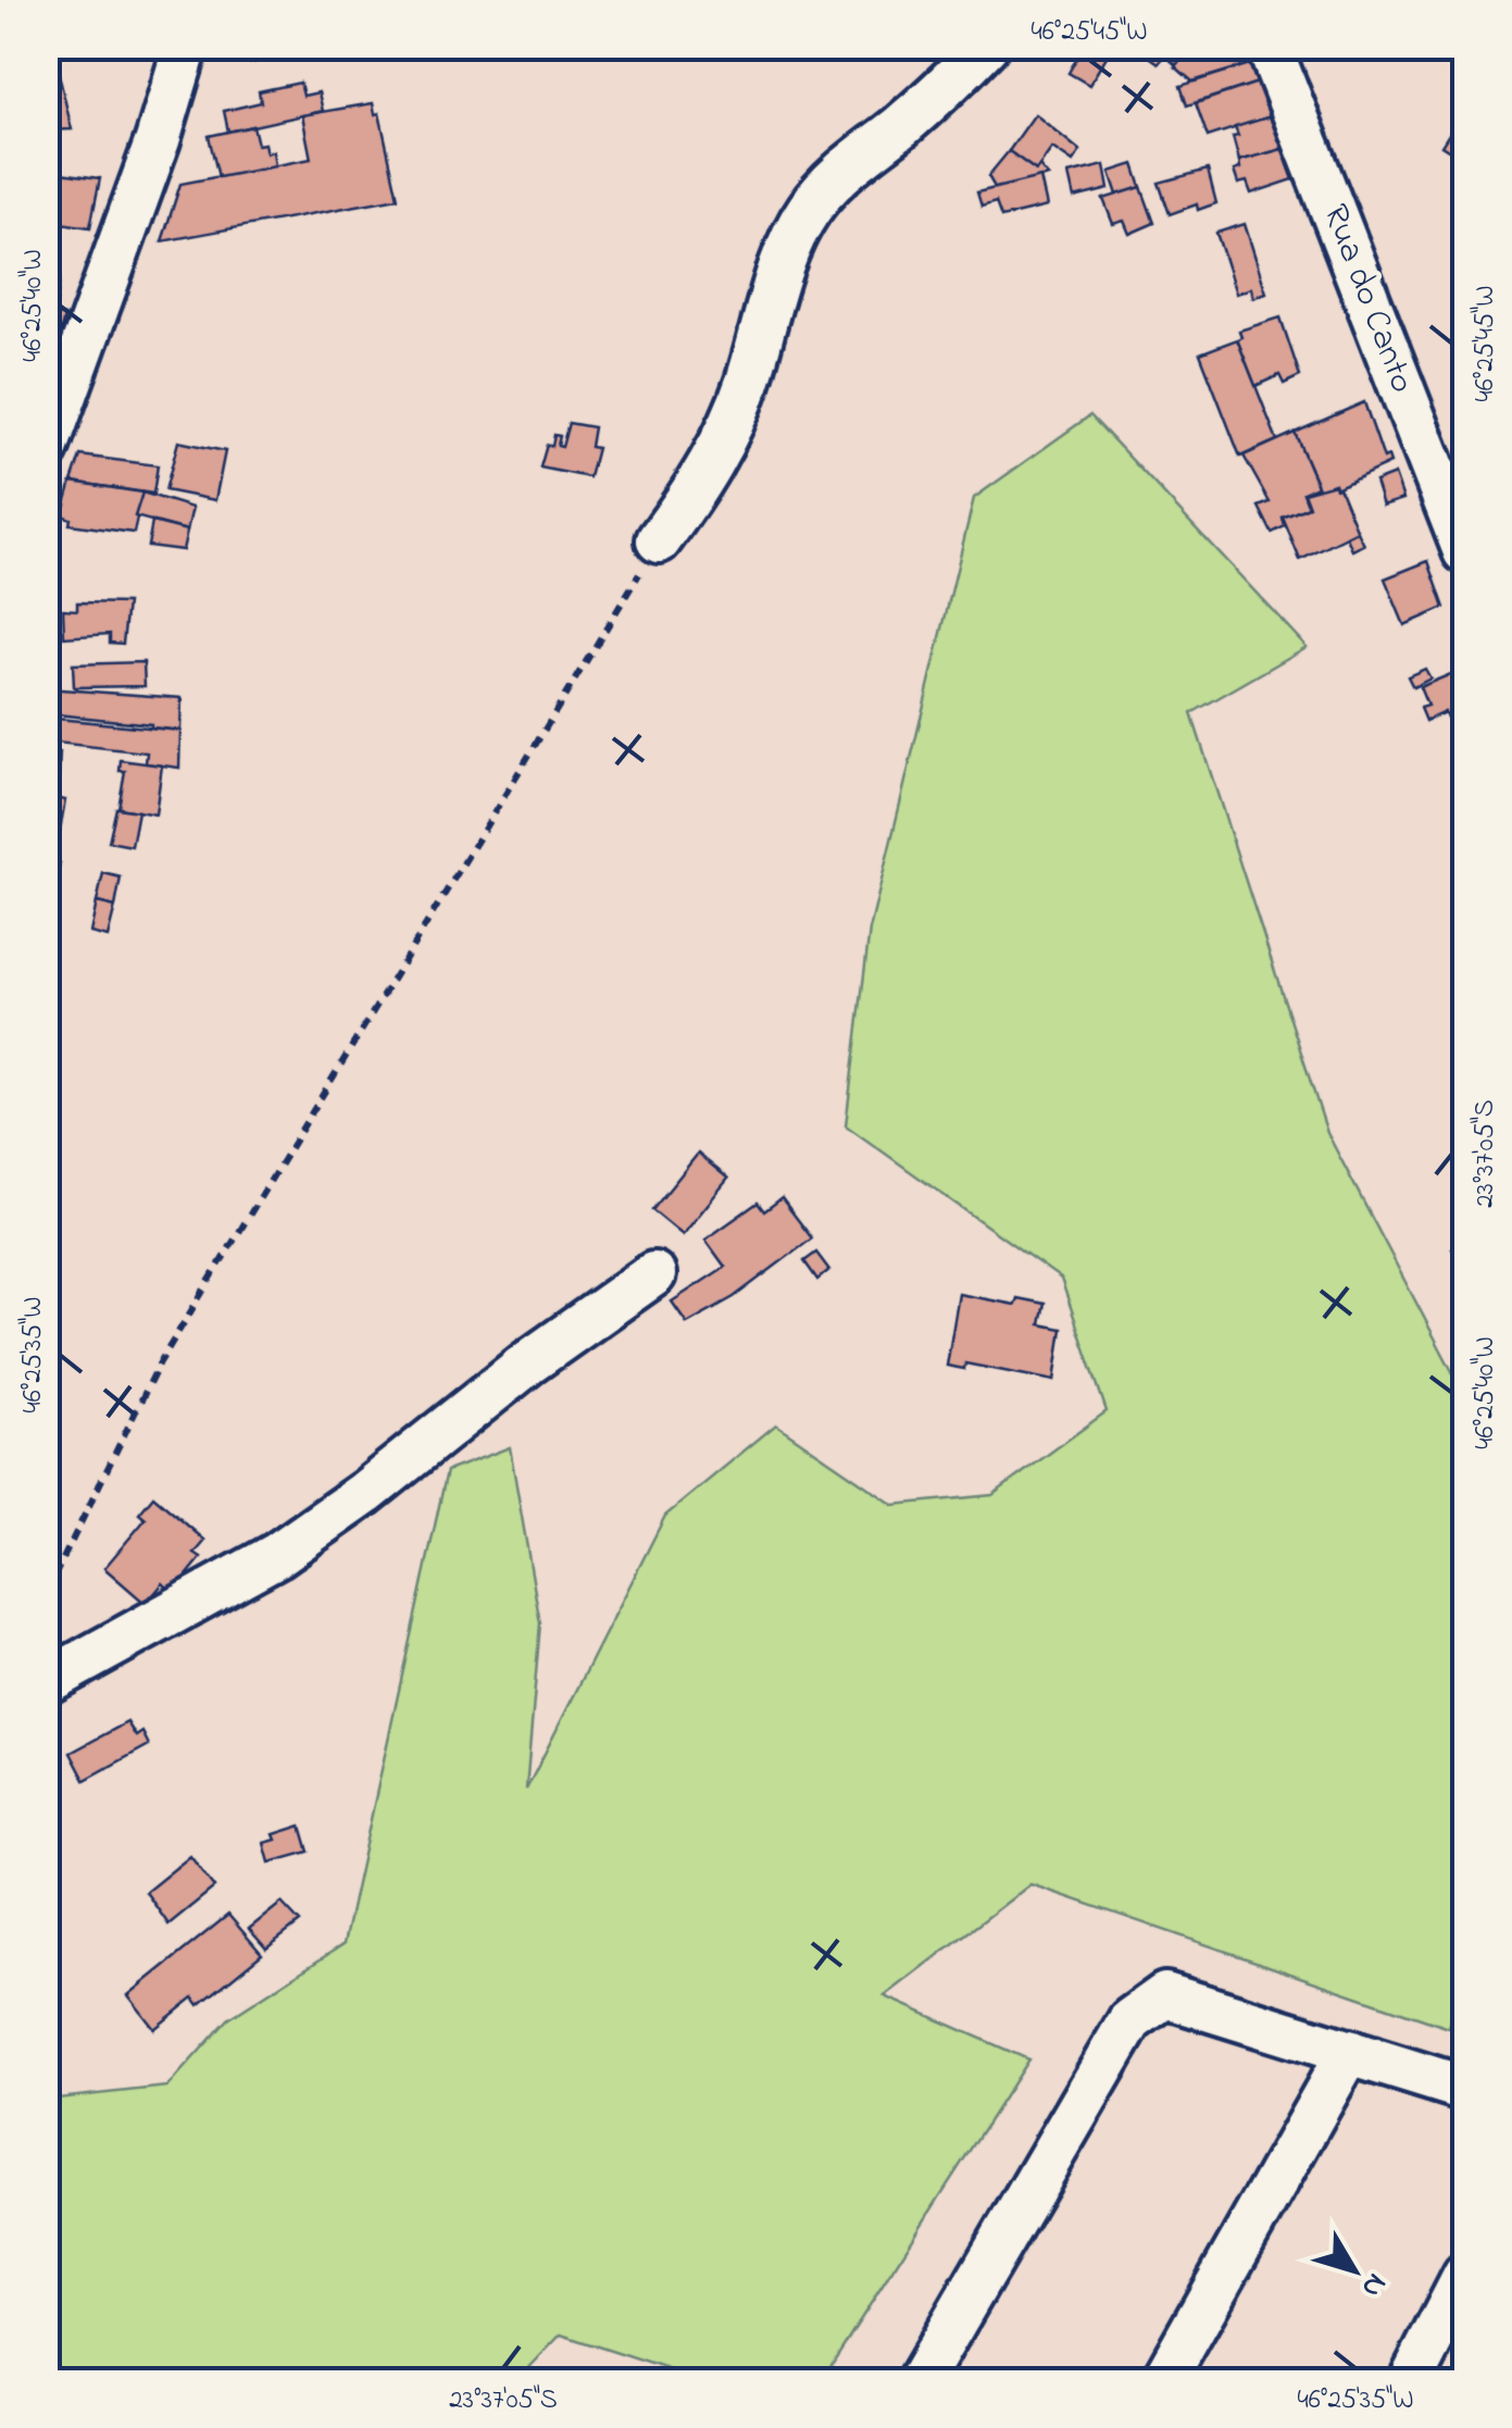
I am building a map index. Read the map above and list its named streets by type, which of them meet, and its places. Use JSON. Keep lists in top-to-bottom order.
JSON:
{
  "streets": {
    "street": ["Rua do Canto"]
  },
  "north": "bottom right",
  "coordinates": [
    "46°25'45\"W",
    "46°25'40\"W",
    "23°37'05\"S",
    "46°25'35\"W"
  ]
}
